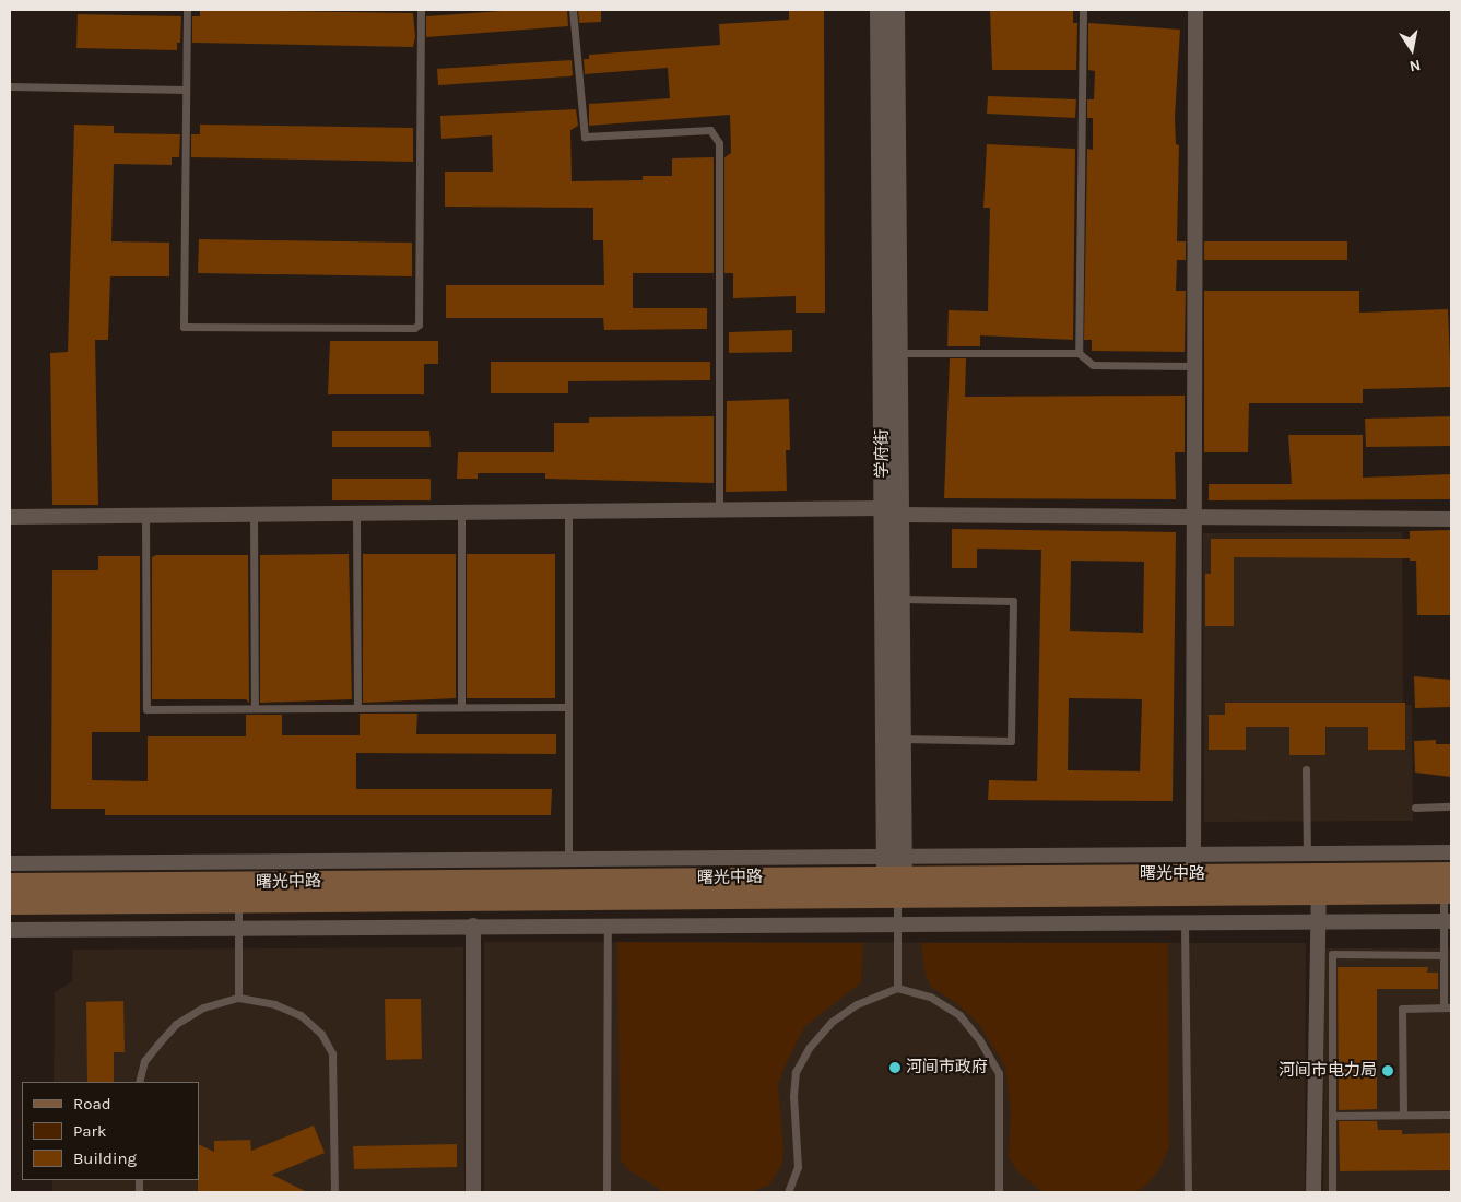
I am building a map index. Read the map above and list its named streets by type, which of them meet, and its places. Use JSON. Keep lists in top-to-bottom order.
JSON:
{
  "streets": {
    "main road": ["曙光中路"],
    "street": ["学府街"]
  },
  "crossings": [
    ["学府街", "曙光中路"]
  ],
  "places": ["河间市政府", "河间市电力局"],
  "legend": ["Road", "Park", "Building"],
  "north": "bottom"
}
